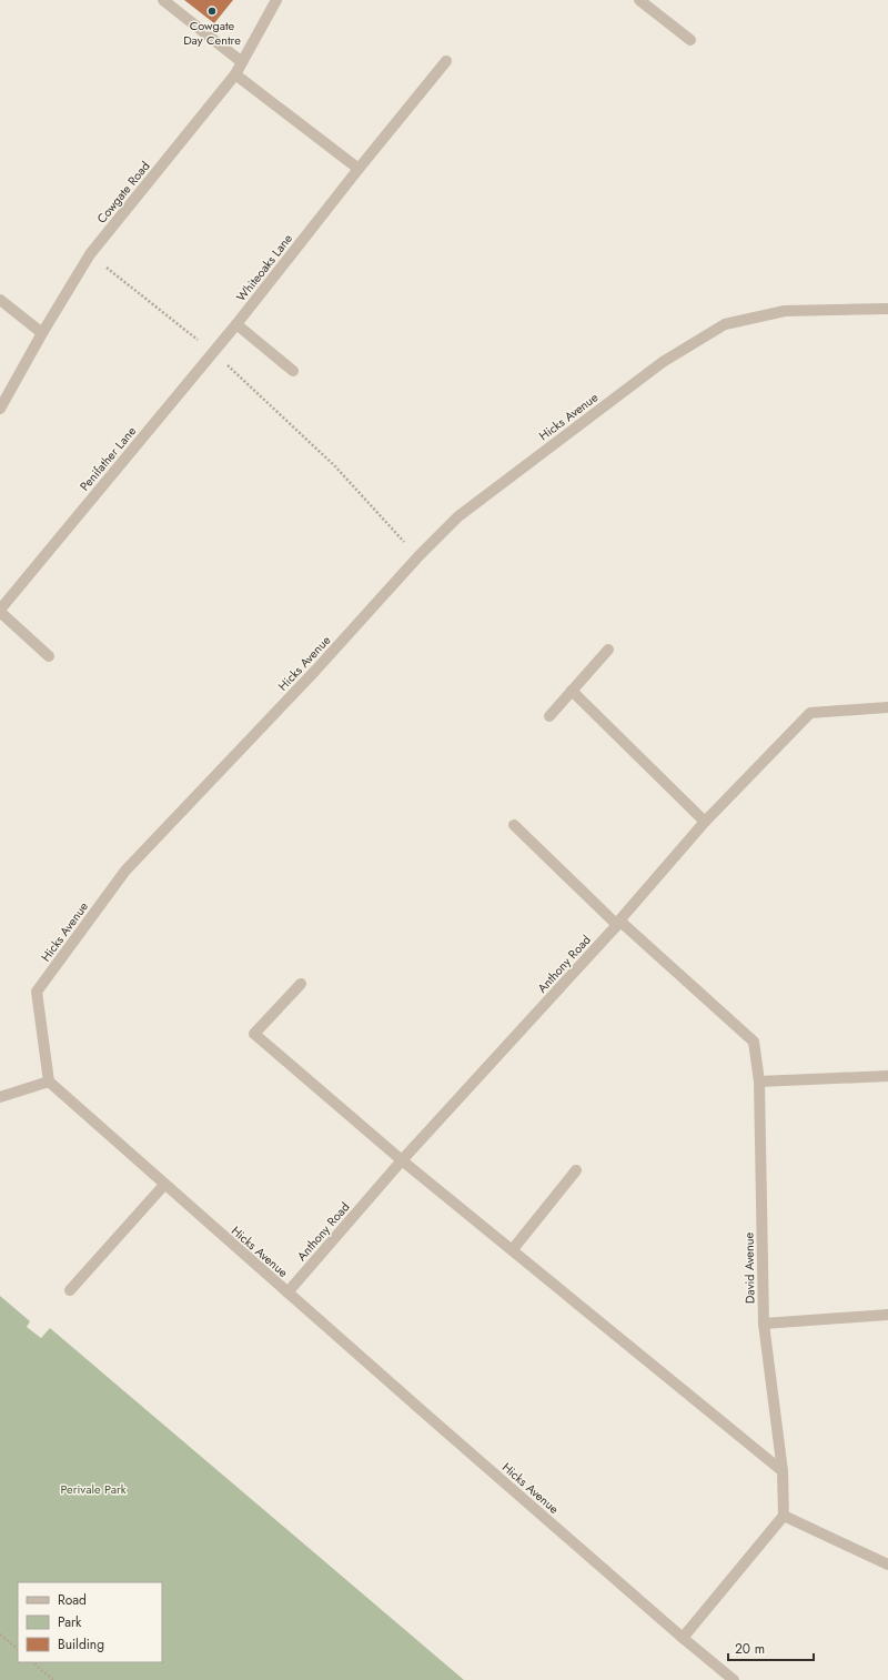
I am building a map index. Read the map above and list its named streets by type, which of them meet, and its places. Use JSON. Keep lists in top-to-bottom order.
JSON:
{
  "streets": {
    "street": [
      "Cowgate Road",
      "Whiteoaks Lane",
      "Hicks Avenue",
      "Penifather Lane",
      "Anthony Road",
      "David Avenue"
    ]
  },
  "crossings": [
    ["Whiteoaks Lane", "Penifather Lane"],
    ["Hicks Avenue", "Anthony Road"],
    ["Anthony Road", "David Avenue"]
  ],
  "parks": ["Perivale Park"],
  "places": ["Cowgate Day Centre"],
  "legend": ["Road", "Park", "Building"],
  "scale_bar": "20 m"
}
